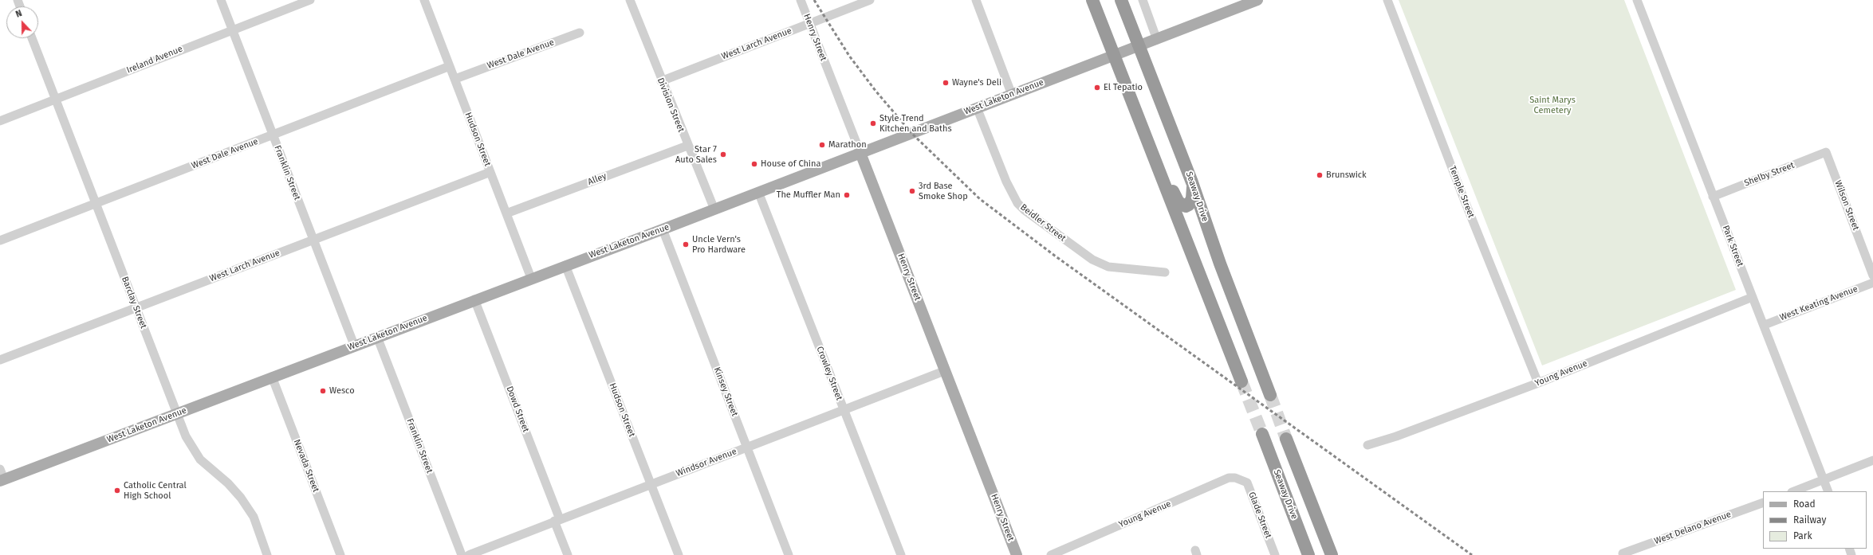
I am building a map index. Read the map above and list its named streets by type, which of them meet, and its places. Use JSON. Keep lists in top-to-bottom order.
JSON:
{
  "streets": {
    "highway": ["Seaway Drive"],
    "main road": ["Henry Street", "West Laketon Avenue"],
    "street": [
      "West Larch Avenue",
      "West Dale Avenue",
      "Ireland Avenue",
      "Division Street",
      "Hudson Street",
      "Franklin Street",
      "Shelby Street",
      "Alley",
      "Temple Street",
      "Wilson Street",
      "Beidler Street",
      "Park Street",
      "Barclay Street",
      "West Keating Avenue",
      "Crowley Street",
      "Young Avenue",
      "Kinsey Street",
      "Dowd Street",
      "Windsor Avenue",
      "Nevada Street",
      "Glade Street",
      "West Delano Avenue"
    ]
  },
  "crossings": [
    ["Henry Street", "West Larch Avenue"],
    ["Henry Street", "West Laketon Avenue"],
    ["Henry Street", "Windsor Avenue"],
    ["West Larch Avenue", "Division Street"],
    ["West Larch Avenue", "Hudson Street"],
    ["West Larch Avenue", "Franklin Street"],
    ["West Larch Avenue", "Barclay Street"],
    ["West Dale Avenue", "Hudson Street"],
    ["West Dale Avenue", "Franklin Street"],
    ["West Dale Avenue", "Barclay Street"],
    ["Ireland Avenue", "Franklin Street"],
    ["Ireland Avenue", "Barclay Street"],
    ["West Laketon Avenue", "Division Street"],
    ["West Laketon Avenue", "Hudson Street"],
    ["West Laketon Avenue", "Franklin Street"],
    ["West Laketon Avenue", "Seaway Drive"],
    ["West Laketon Avenue", "Beidler Street"],
    ["West Laketon Avenue", "Barclay Street"],
    ["West Laketon Avenue", "Crowley Street"],
    ["West Laketon Avenue", "Kinsey Street"],
    ["West Laketon Avenue", "Dowd Street"],
    ["West Laketon Avenue", "Nevada Street"],
    ["Division Street", "Alley"],
    ["Hudson Street", "Alley"],
    ["Hudson Street", "Windsor Avenue"],
    ["Shelby Street", "Wilson Street"],
    ["Shelby Street", "Park Street"],
    ["Temple Street", "Young Avenue"],
    ["Park Street", "West Keating Avenue"],
    ["Park Street", "Young Avenue"],
    ["Crowley Street", "Windsor Avenue"],
    ["Young Avenue", "Glade Street"],
    ["Kinsey Street", "Windsor Avenue"],
    ["Dowd Street", "Windsor Avenue"]
  ],
  "parks": ["Saint Marys Cemetery"],
  "places": [
    "Wayne's Deli",
    "El Tepatio",
    "Style Trend Kitchen and Baths",
    "Marathon",
    "Star 7 Auto Sales",
    "House of China",
    "Brunswick",
    "3rd Base Smoke Shop",
    "The Muffler Man",
    "Uncle Vern's Pro Hardware",
    "Wesco",
    "Catholic Central High School"
  ],
  "legend": ["Road", "Railway", "Park"],
  "north": "top"
}
